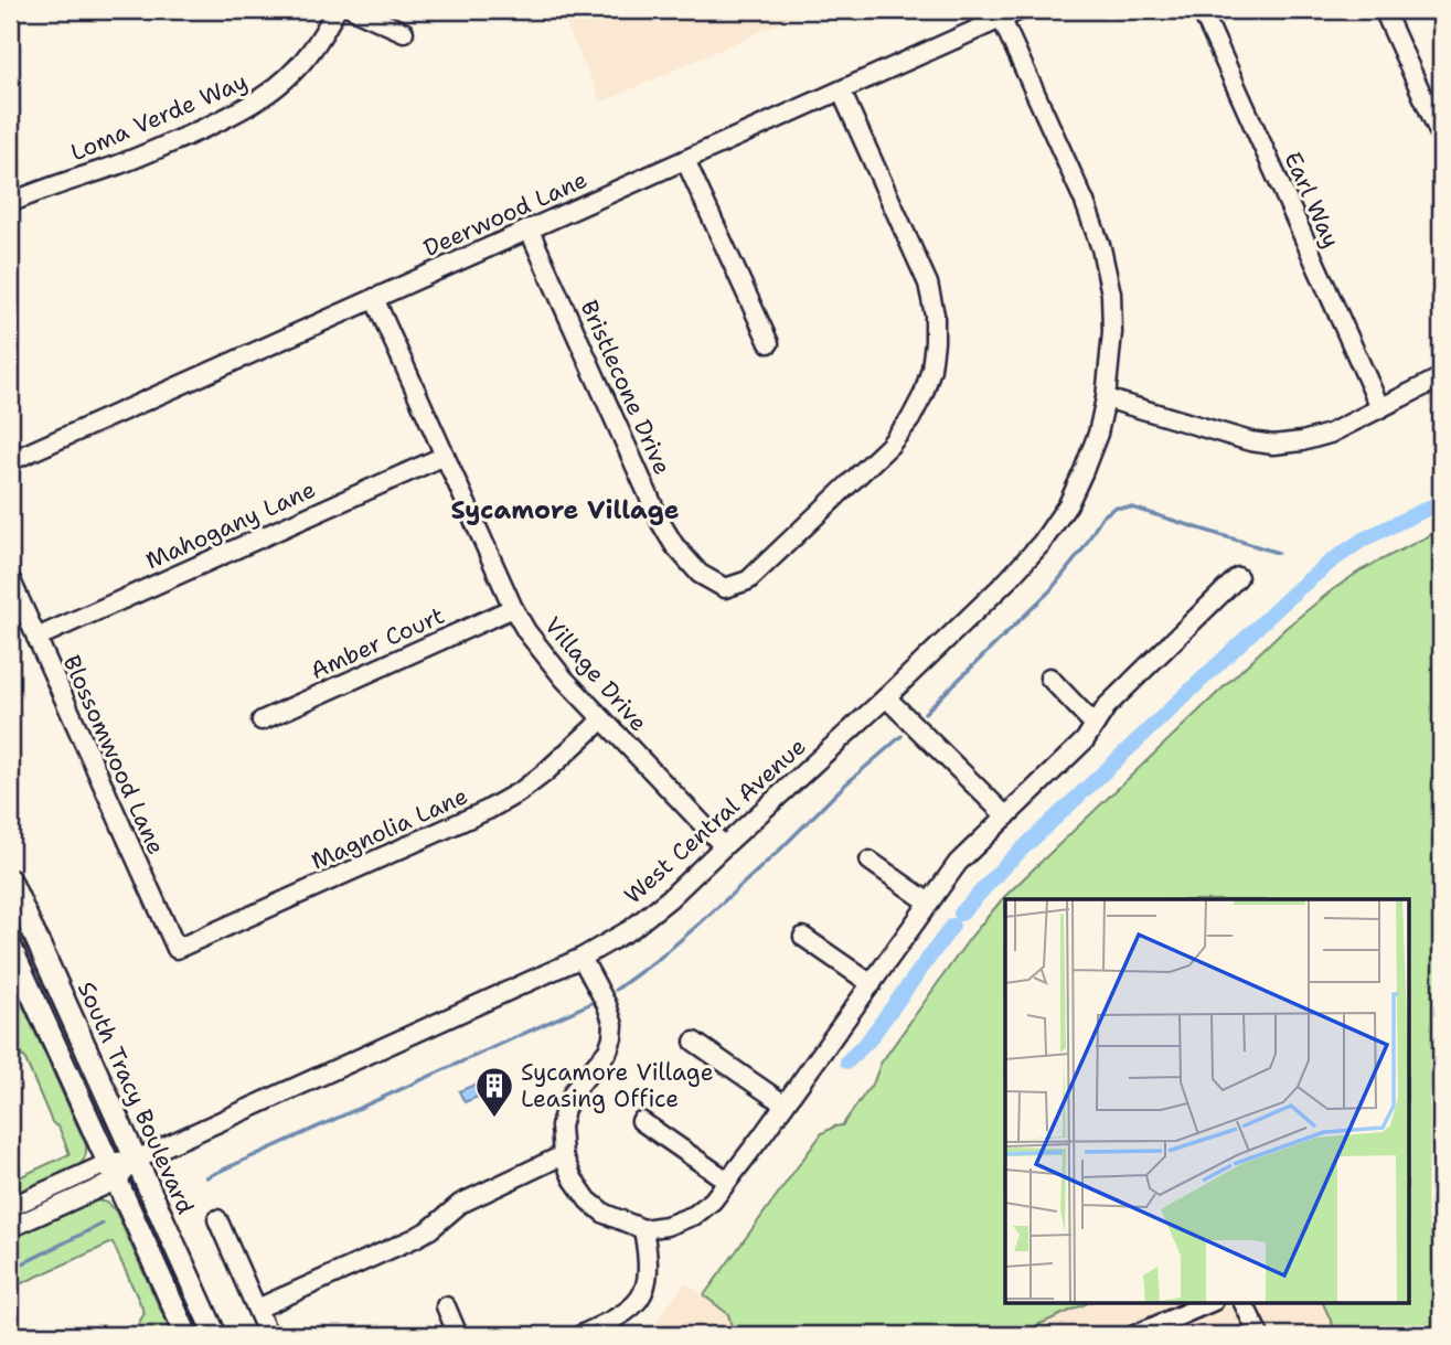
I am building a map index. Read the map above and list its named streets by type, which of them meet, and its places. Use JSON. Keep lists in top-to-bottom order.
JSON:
{
  "streets": {
    "main road": ["South Tracy Boulevard"],
    "street": [
      "Loma Verde Way",
      "Earl Way",
      "Deerwood Lane",
      "Bristlecone Drive",
      "Mahogany Lane",
      "Amber Court",
      "Village Drive",
      "Blossomwood Lane",
      "West Central Avenue",
      "Magnolia Lane"
    ]
  },
  "crossings": [
    ["Deerwood Lane", "Bristlecone Drive"],
    ["Deerwood Lane", "Village Drive"],
    ["Deerwood Lane", "West Central Avenue"],
    ["Mahogany Lane", "Village Drive"],
    ["Mahogany Lane", "Blossomwood Lane"],
    ["Amber Court", "Village Drive"],
    ["Village Drive", "West Central Avenue"],
    ["Village Drive", "Magnolia Lane"],
    ["Blossomwood Lane", "Magnolia Lane"],
    ["West Central Avenue", "South Tracy Boulevard"]
  ],
  "districts": ["Sycamore Village"],
  "places": {
    "building": ["Sycamore Village Leasing Office"]
  }
}
